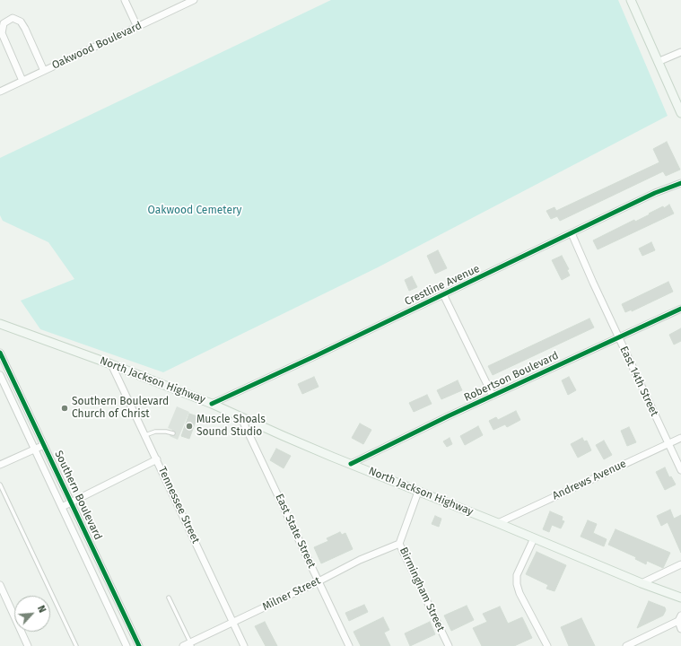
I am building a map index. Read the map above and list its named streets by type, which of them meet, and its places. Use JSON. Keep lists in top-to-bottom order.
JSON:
{
  "streets": {
    "main road": ["North Jackson Highway"],
    "street": [
      "Oakwood Boulevard",
      "Crestline Avenue",
      "Robertson Boulevard",
      "East 14th Street",
      "Andrews Avenue",
      "Southern Boulevard",
      "Tennessee Street",
      "East State Street",
      "Birmingham Street",
      "Milner Street"
    ]
  },
  "crossings": [
    ["Crestline Avenue", "North Jackson Highway"],
    ["Crestline Avenue", "East 14th Street"],
    ["Robertson Boulevard", "North Jackson Highway"],
    ["Robertson Boulevard", "East 14th Street"],
    ["North Jackson Highway", "Andrews Avenue"],
    ["North Jackson Highway", "Tennessee Street"],
    ["North Jackson Highway", "East State Street"],
    ["North Jackson Highway", "Birmingham Street"],
    ["East 14th Street", "Andrews Avenue"],
    ["Tennessee Street", "Milner Street"],
    ["East State Street", "Milner Street"],
    ["Birmingham Street", "Milner Street"]
  ],
  "parks": ["Oakwood Cemetery"],
  "places": ["Southern Boulevard Church of Christ", "Muscle Shoals Sound Studio"],
  "north": "top right"
}
